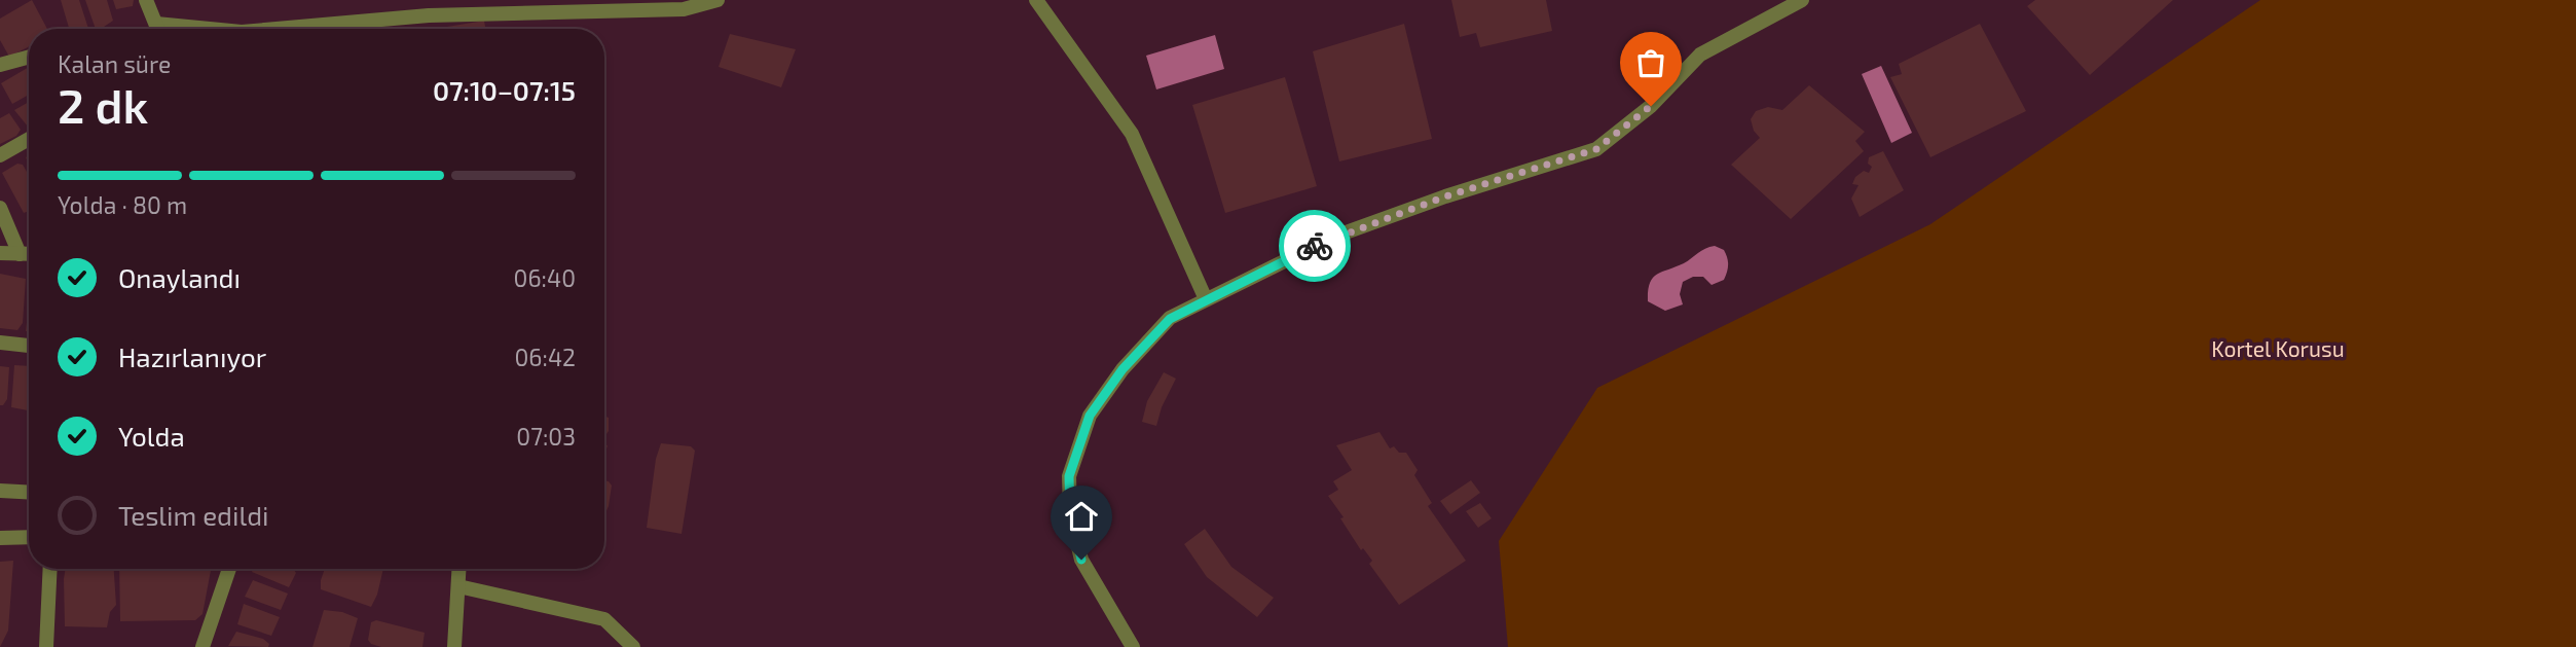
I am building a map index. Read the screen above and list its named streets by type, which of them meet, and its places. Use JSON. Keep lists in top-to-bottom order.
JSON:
{
  "parks": ["Kortel Korusu"],
  "page": {
    "heading": ["2 dk", "Kalan süre", "07:10–07:15"],
    "bar": "Yolda · 80 m",
    "list": [
      ["Onaylandı", "06:40"],
      ["Hazırlanıyor", "06:42"],
      ["Yolda", "07:03"],
      "Teslim edildi"
    ]
  }
}
